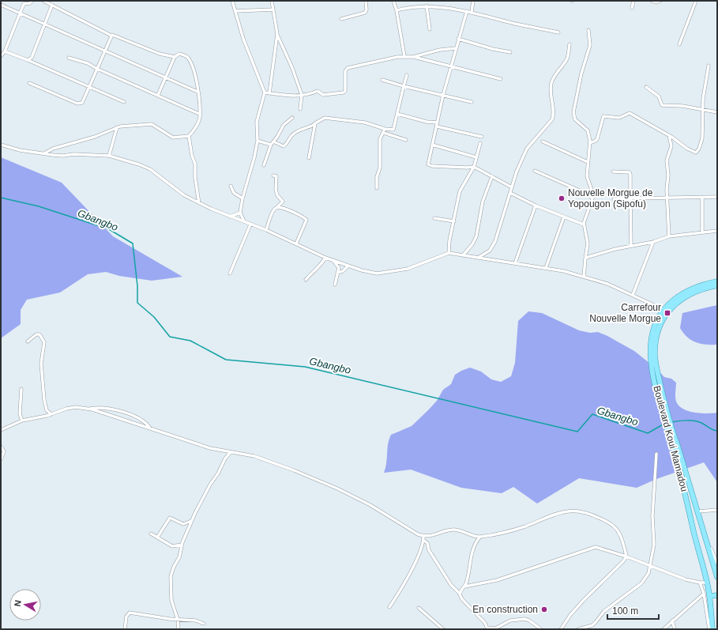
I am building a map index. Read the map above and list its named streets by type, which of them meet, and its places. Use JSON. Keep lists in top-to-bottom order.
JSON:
{
  "streets": {
    "main road": ["Boulevard Koui Mamadou"]
  },
  "water": ["Gbangbo"],
  "places": {
    "other": ["Nouvelle Morgue de Yopougon (Sipofu)", "En construction"],
    "transit": ["Carrefour Nouvelle Morgue"]
  },
  "scale_bar": "100 m",
  "north": "left"
}
